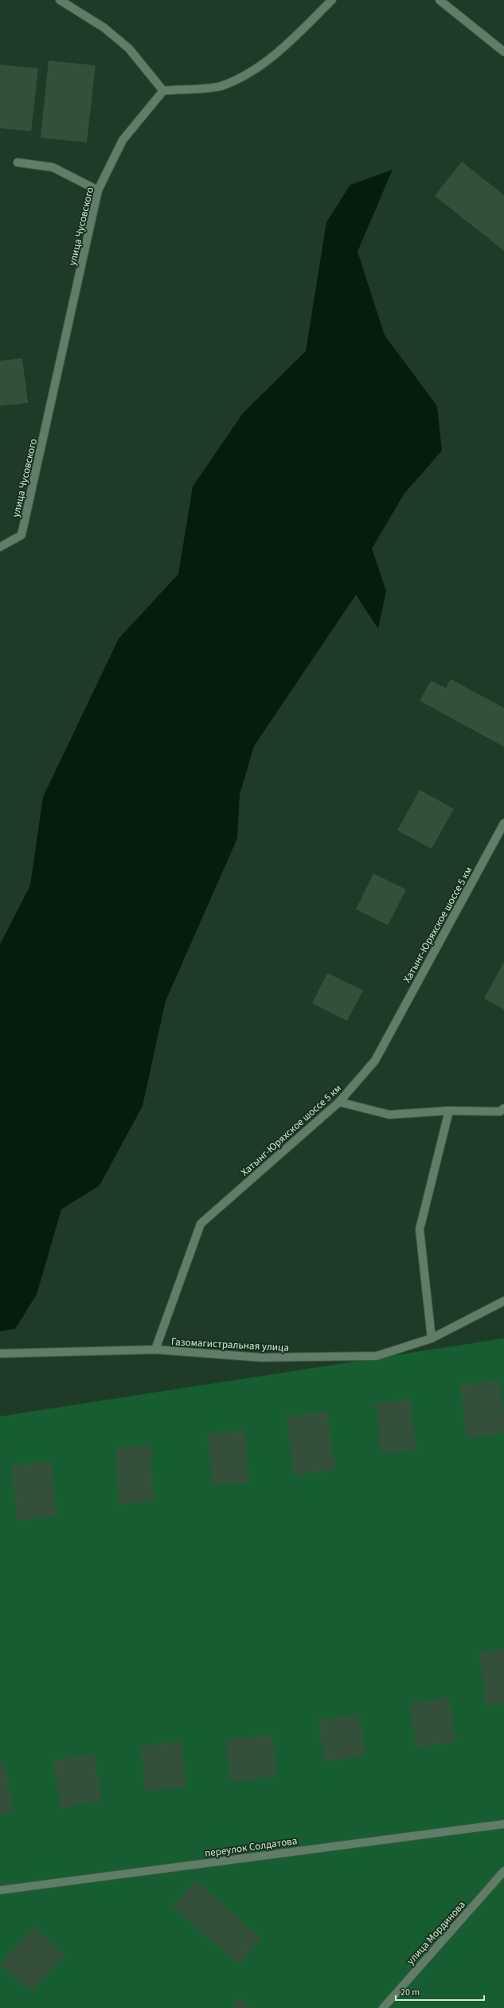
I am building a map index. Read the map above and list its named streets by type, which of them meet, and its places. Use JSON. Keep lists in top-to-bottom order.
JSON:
{
  "streets": {
    "street": [
      "улица Чусовского",
      "Хатынг-Юряхское шоссе 5 км",
      "Газомагистральная улица",
      "переулок Солдатова",
      "улица Мординова"
    ]
  },
  "crossings": [
    ["Хатынг-Юряхское шоссе 5 км", "Газомагистральная улица"]
  ],
  "scale_bar": "20 m"
}
